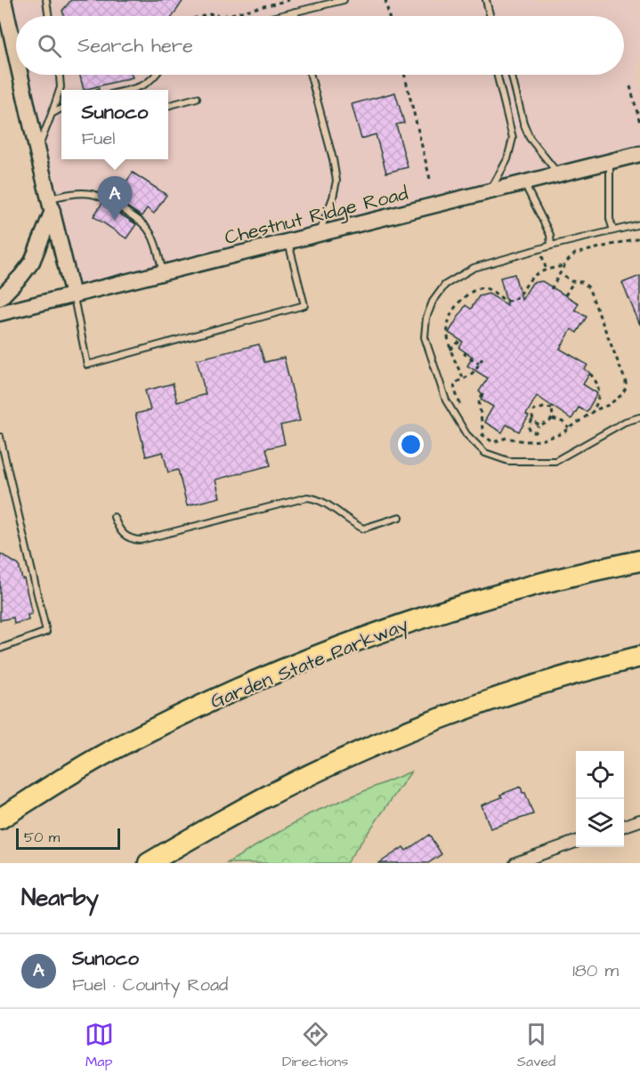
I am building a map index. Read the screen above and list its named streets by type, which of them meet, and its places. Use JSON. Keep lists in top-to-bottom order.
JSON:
{
  "streets": {
    "highway": ["Garden State Parkway"],
    "main road": ["Chestnut Ridge Road"]
  },
  "scale_bar": "50 m",
  "page": {
    "search": "Search here",
    "popup": ["Sunoco", "Fuel"],
    "pins": "A",
    "scale": "50 m",
    "heading": "Nearby",
    "list": [
      {
        "mark": "A",
        "name": "Sunoco",
        "note": "Fuel · County Road",
        "value": "180 m"
      }
    ],
    "nav": ["Map", "Directions", "Saved"]
  }
}
